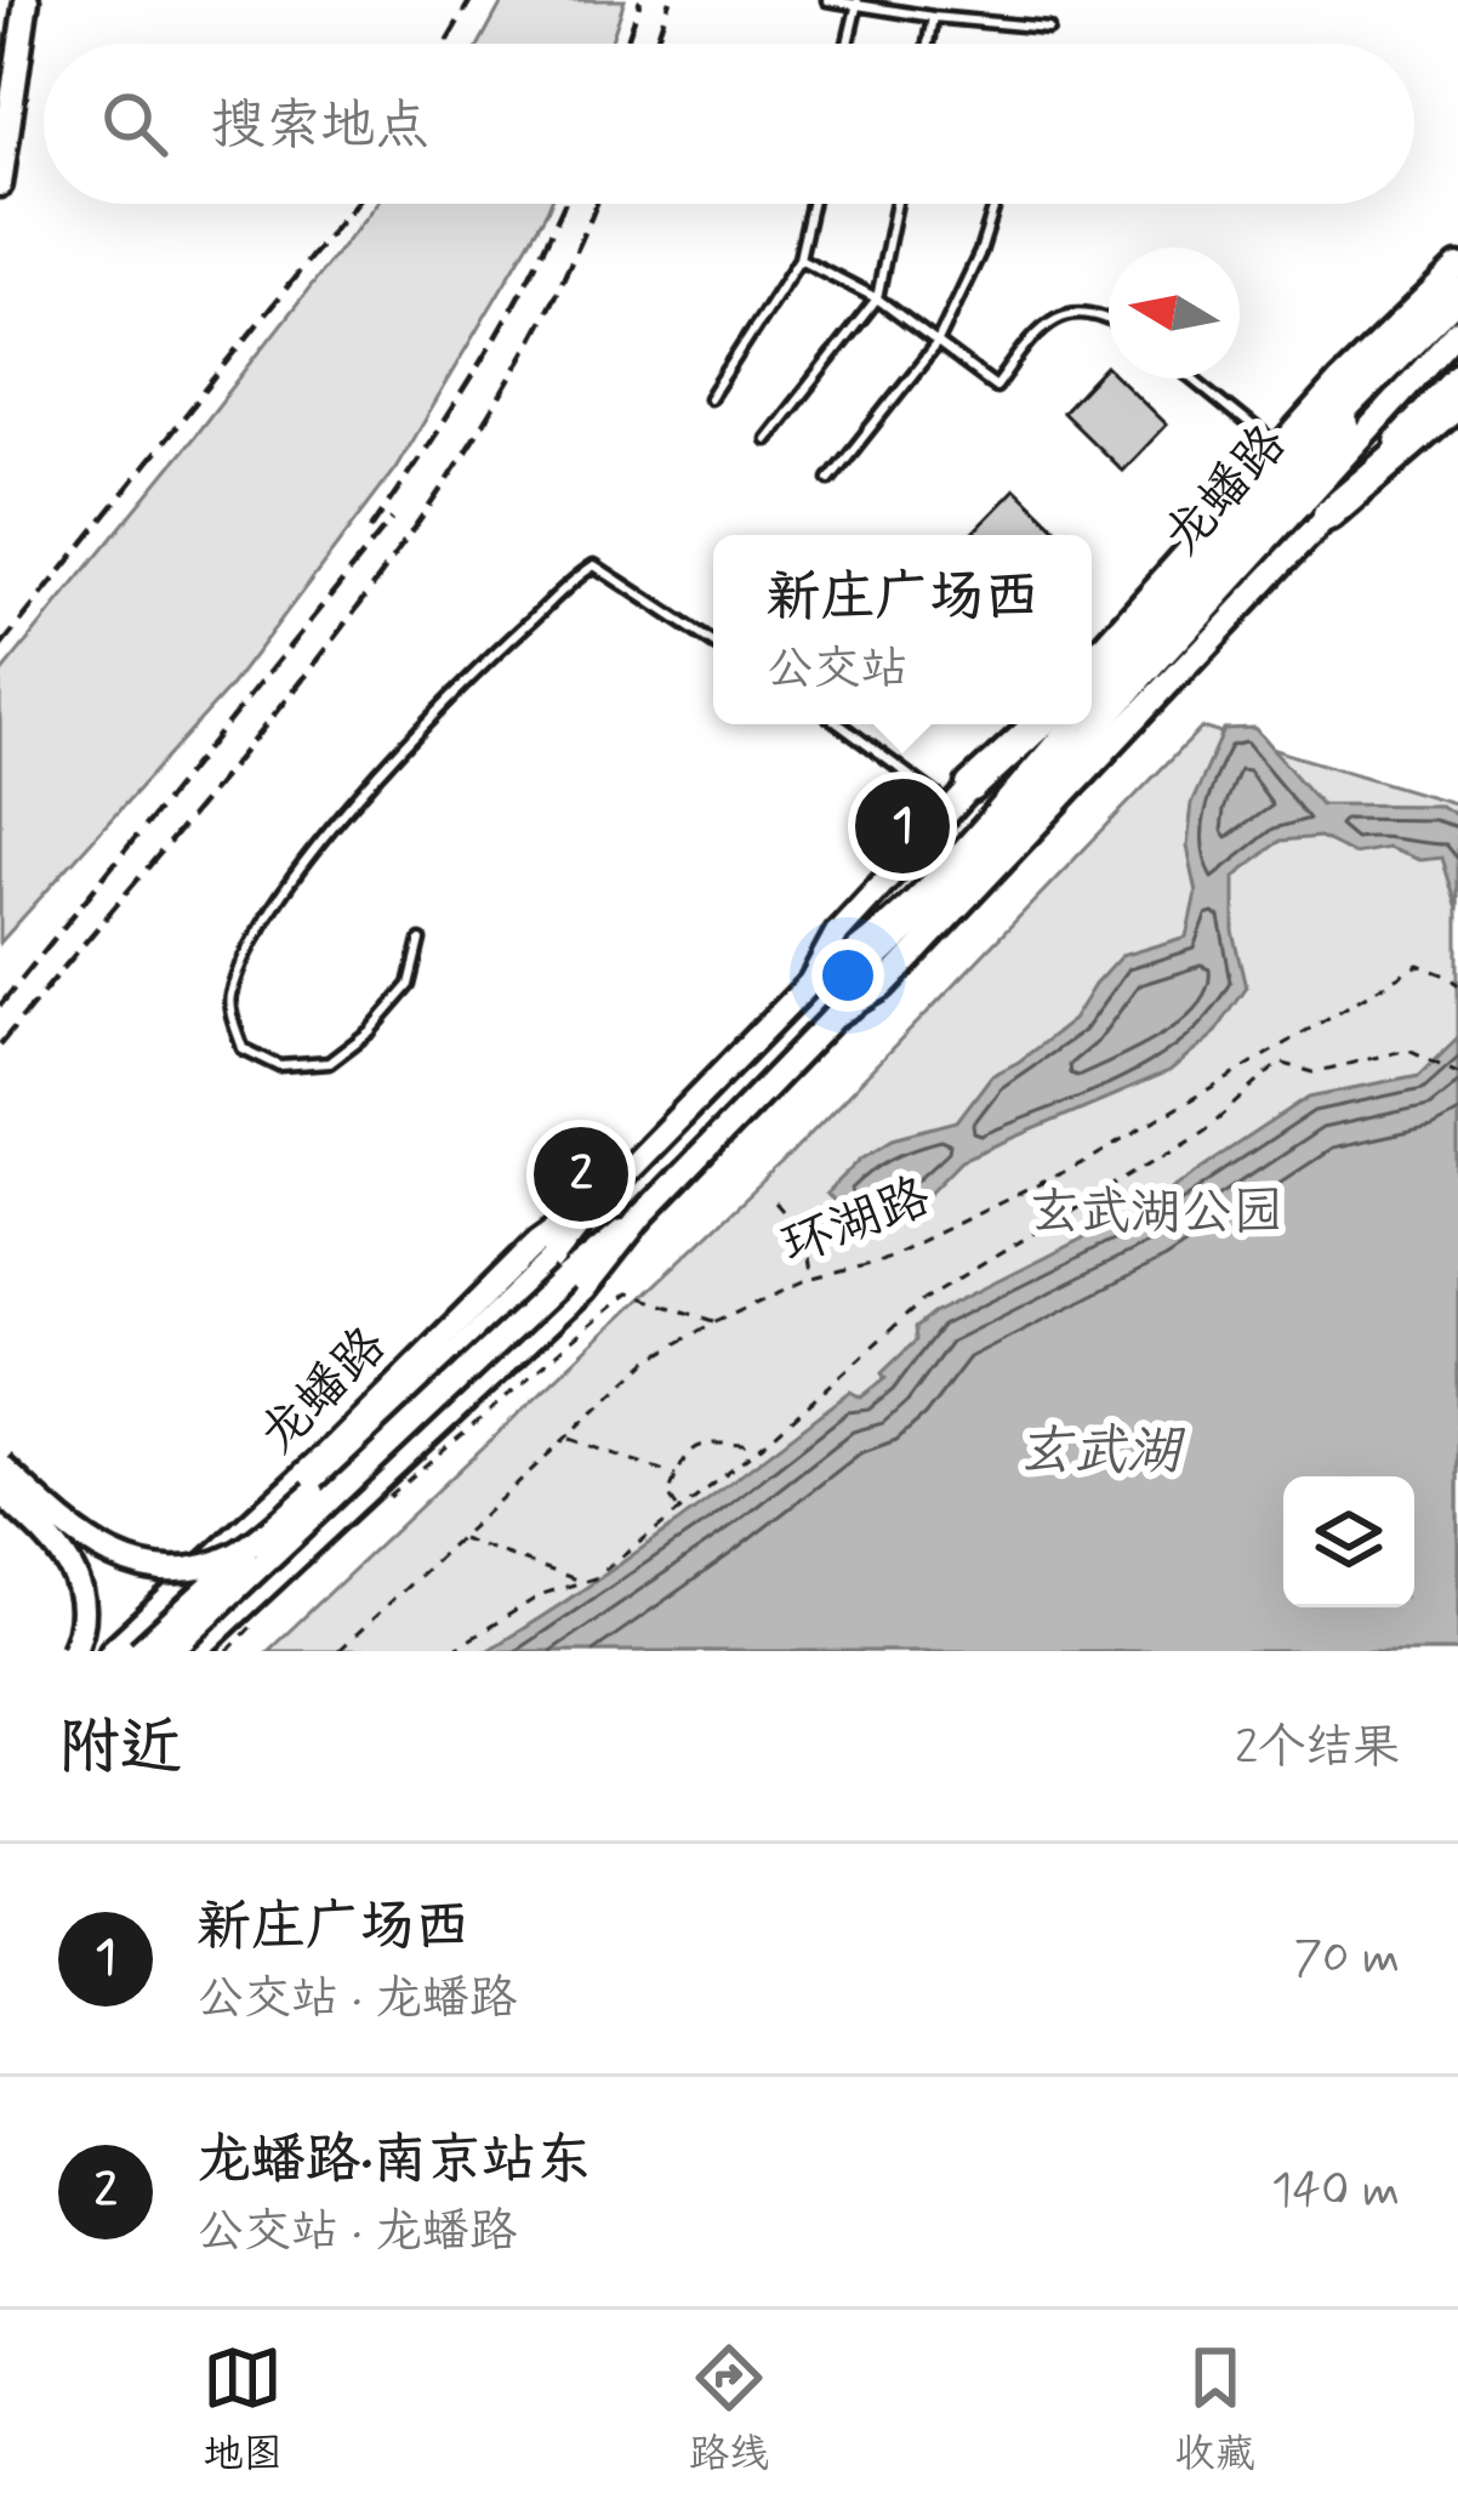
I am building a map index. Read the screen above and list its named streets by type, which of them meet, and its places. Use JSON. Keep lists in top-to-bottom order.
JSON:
{
  "streets": {
    "main road": ["龙蟠路"],
    "path": ["环湖路"]
  },
  "water": ["玄武湖"],
  "parks": ["玄武湖公园"],
  "north": "left",
  "page": {
    "search": "搜索地点",
    "popup": ["新庄广场西", "公交站"],
    "pins": ["1", "2"],
    "heading": ["附近", "2个结果"],
    "list": [
      {
        "mark": "1",
        "name": "新庄广场西",
        "note": "公交站 · 龙蟠路",
        "value": "70 m"
      },
      {
        "mark": "2",
        "name": "龙蟠路·南京站东",
        "note": "公交站 · 龙蟠路",
        "value": "140 m"
      }
    ],
    "nav": ["地图", "路线", "收藏"]
  }
}
